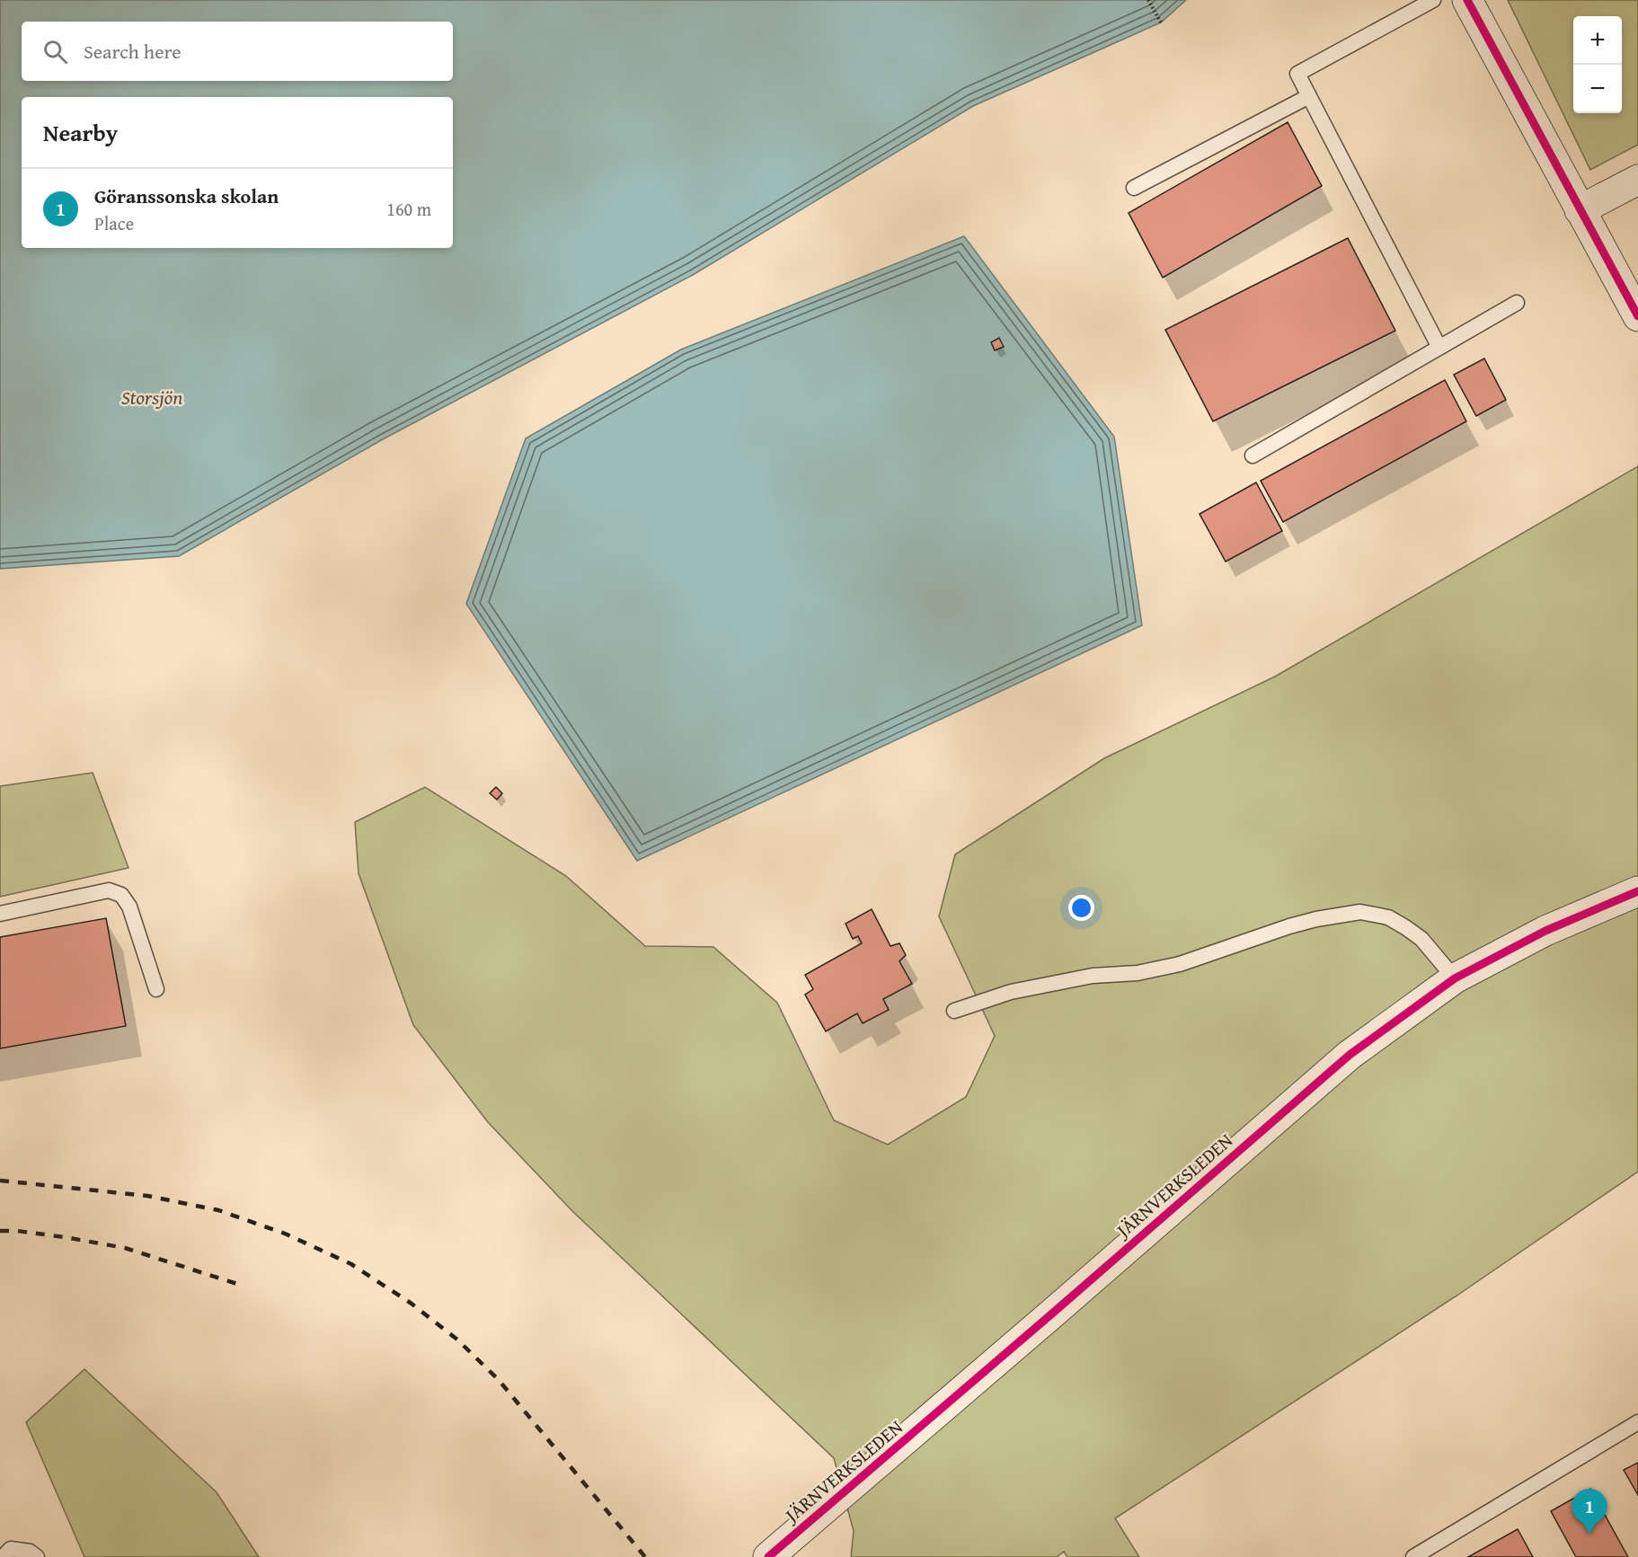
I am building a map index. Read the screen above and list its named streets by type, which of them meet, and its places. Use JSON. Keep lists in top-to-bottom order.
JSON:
{
  "streets": {
    "street": ["JÄRNVERKSLEDEN"]
  },
  "water": ["Storsjön"],
  "page": {
    "map_buttons": ["+", "−"],
    "search": "Search here",
    "heading": "Nearby",
    "list": [
      {
        "mark": "1",
        "name": "Göranssonska skolan",
        "note": "Place",
        "value": "160 m"
      }
    ],
    "pins": "1"
  }
}
